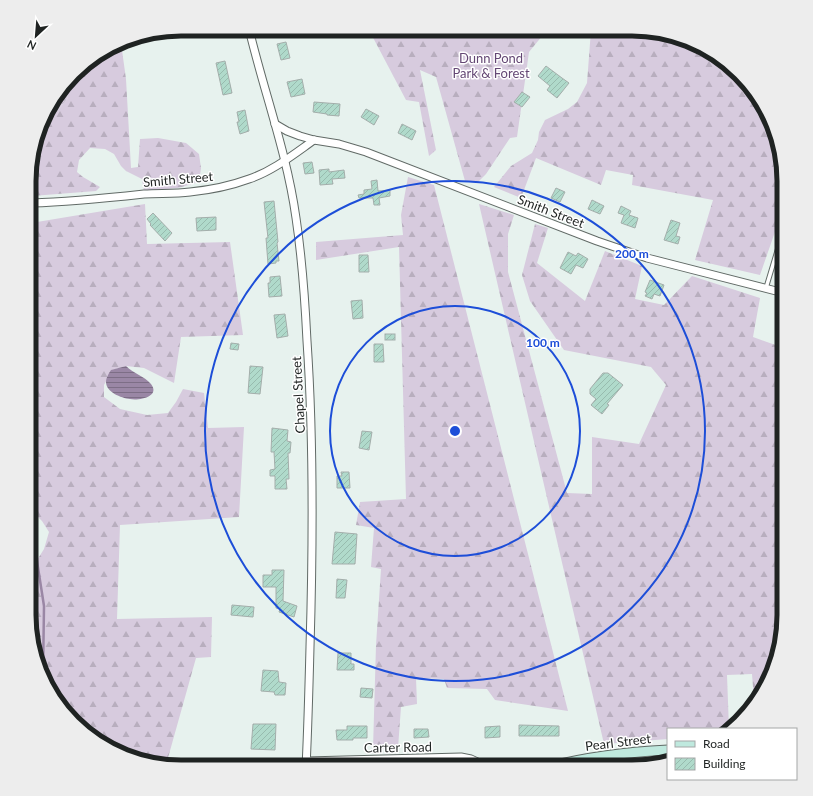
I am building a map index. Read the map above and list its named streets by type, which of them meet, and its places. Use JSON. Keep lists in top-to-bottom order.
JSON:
{
  "streets": {
    "main road": ["Pearl Street"],
    "street": ["Smith Street", "Chapel Street", "Carter Road"]
  },
  "crossings": [
    ["Smith Street", "Chapel Street"]
  ],
  "parks": ["Dunn Pond Park & Forest"],
  "legend": ["Road", "Building"],
  "north": "bottom left",
  "rings": ["200 m", "100 m"]
}
